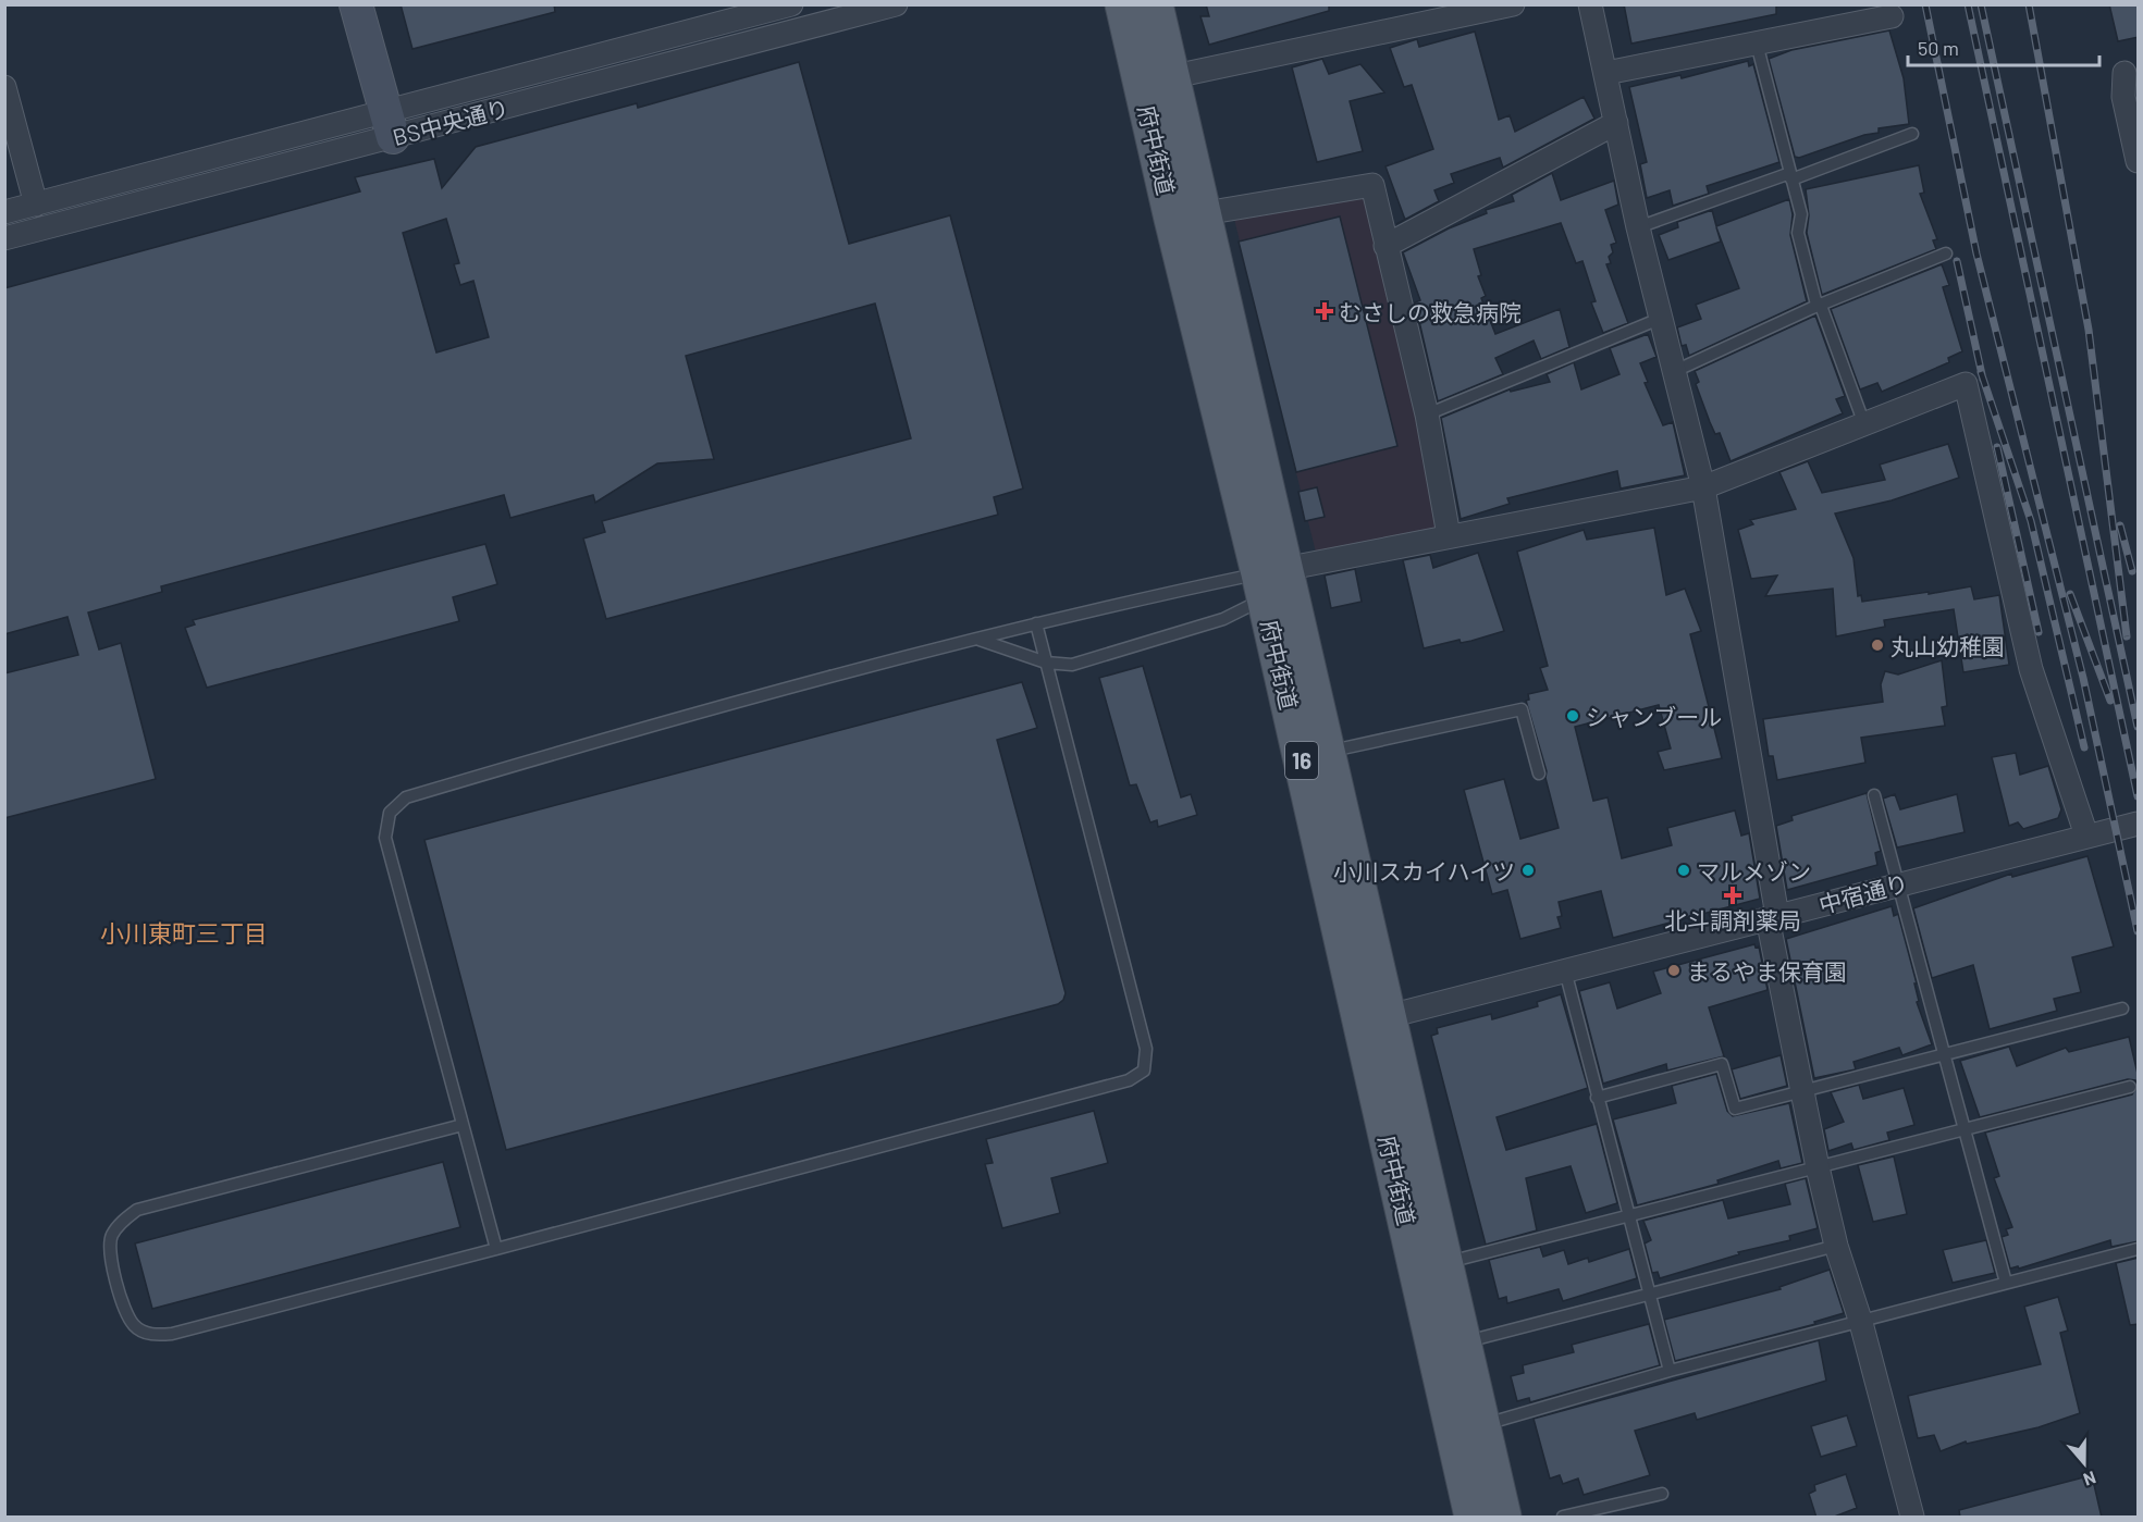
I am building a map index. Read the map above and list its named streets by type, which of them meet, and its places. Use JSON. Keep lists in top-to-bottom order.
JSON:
{
  "streets": {
    "main road": ["府中街道", "16"],
    "street": ["BS中央通り", "中宿通り"]
  },
  "crossings": [
    ["府中街道", "中宿通り"]
  ],
  "districts": ["小川東町三丁目"],
  "places": {
    "health": ["むさしの救急病院", "北斗調剤薬局"],
    "other": [
      "丸山幼稚園",
      "シャンブール",
      "小川スカイハイツ",
      "マルメゾン",
      "まるやま保育園"
    ]
  },
  "scale_bar": "50 m",
  "north": "bottom"
}
